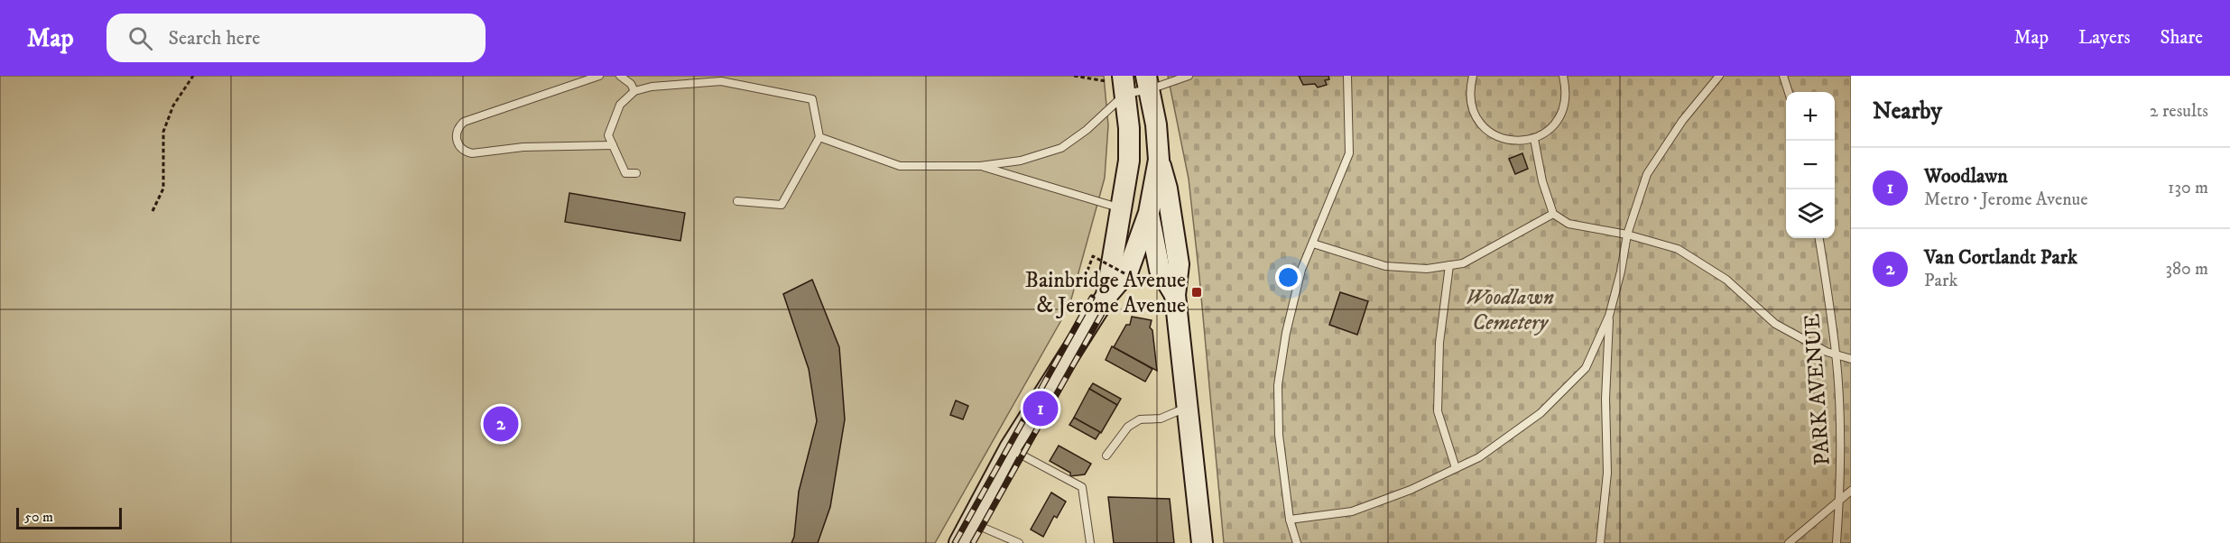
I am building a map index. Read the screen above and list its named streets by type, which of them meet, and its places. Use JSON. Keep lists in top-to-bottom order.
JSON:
{
  "streets": {
    "lane": ["PARK AVENUE"]
  },
  "parks": ["Woodlawn Cemetery"],
  "places": {
    "transit": ["Bainbridge Avenue & Jerome Avenue"]
  },
  "scale_bar": "50 m",
  "page": {
    "header": "Map",
    "search": "Search here",
    "nav": ["Map", "Layers", "Share"],
    "heading": ["Nearby", "2 results"],
    "map_buttons": ["+", "−"],
    "list": [
      {
        "mark": "1",
        "name": "Woodlawn",
        "note": "Metro · Jerome Avenue",
        "value": "130 m"
      },
      {
        "mark": "2",
        "name": "Van Cortlandt Park",
        "note": "Park",
        "value": "380 m"
      }
    ],
    "pins": ["1", "2"],
    "scale": "50 m"
  }
}
